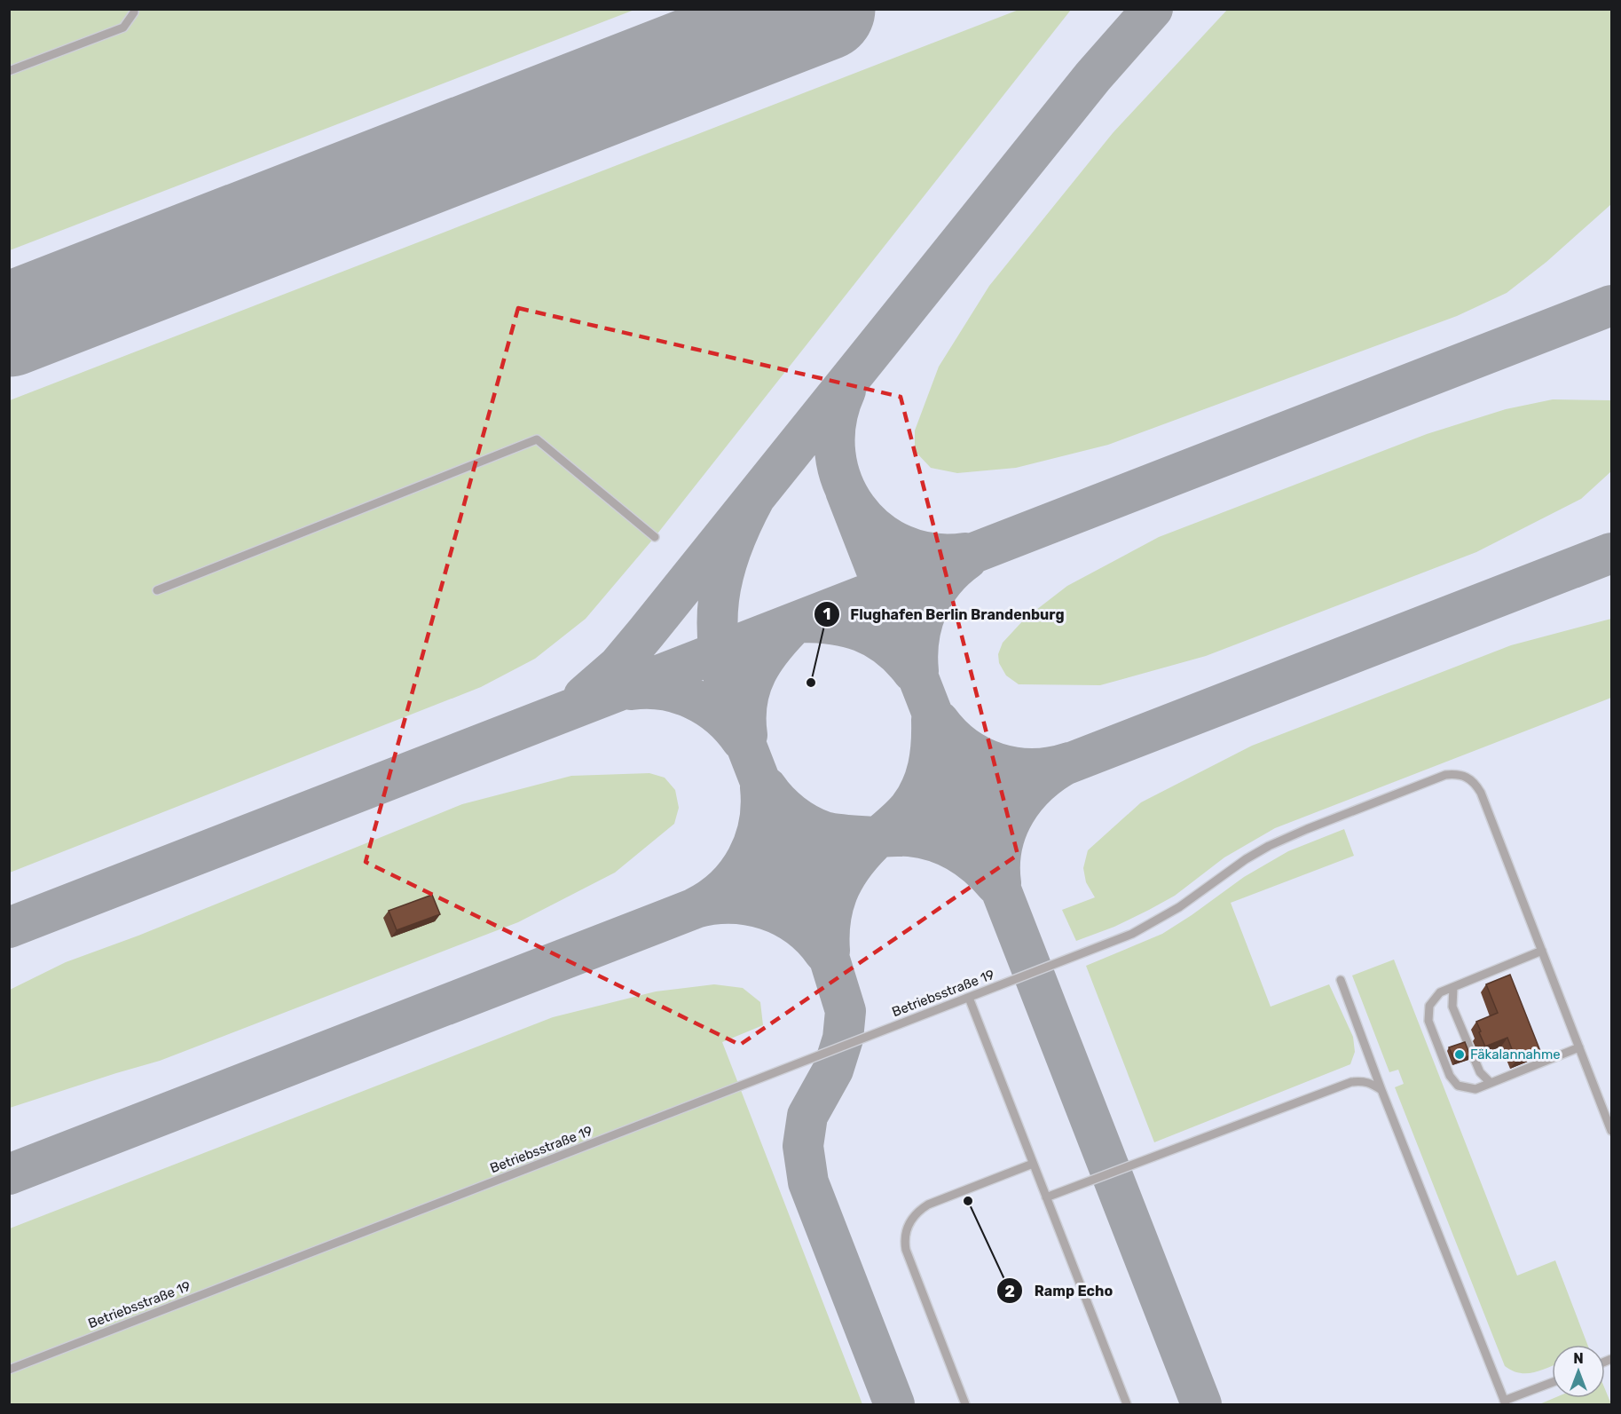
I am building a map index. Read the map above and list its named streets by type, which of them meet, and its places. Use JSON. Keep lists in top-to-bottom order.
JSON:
{
  "streets": {
    "lane": ["Betriebsstraße 19"]
  },
  "places": ["Flughafen Berlin Brandenburg", "Fäkalannahme", "Ramp Echo"],
  "north": "top"
}
